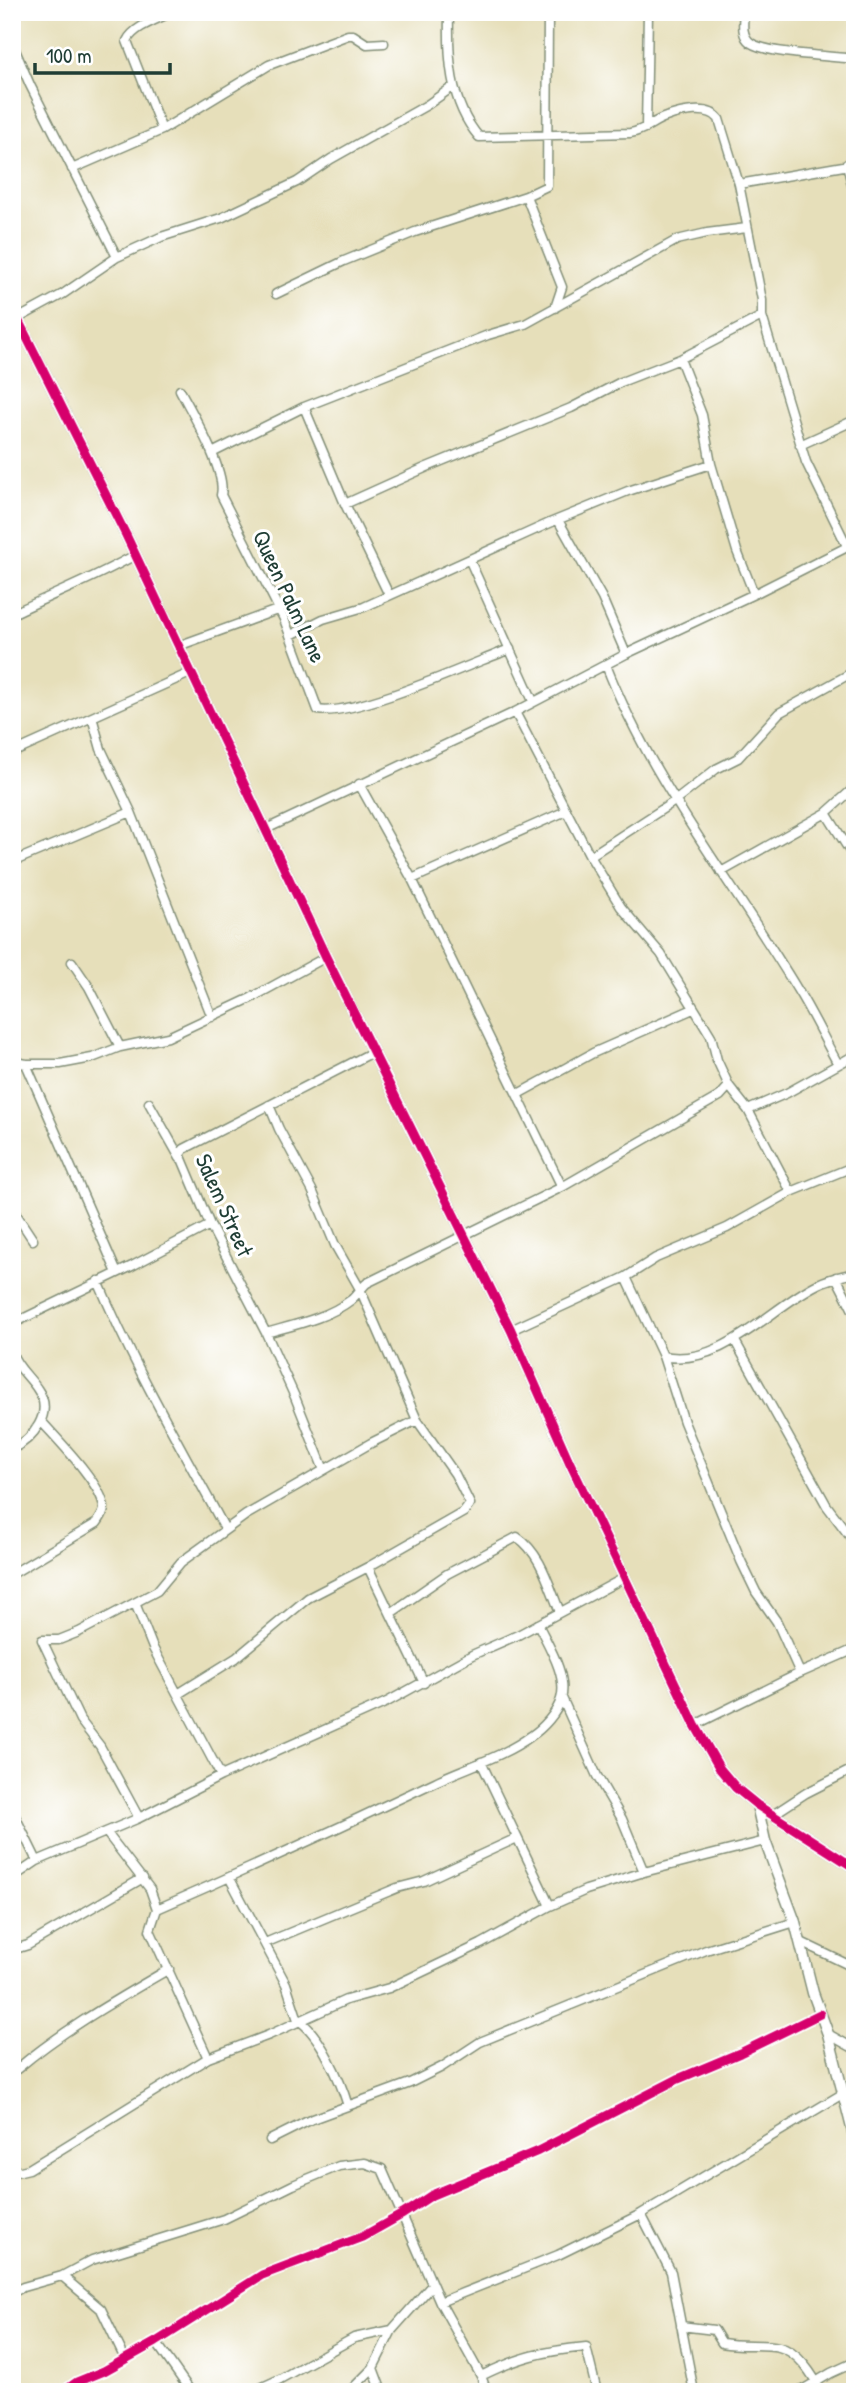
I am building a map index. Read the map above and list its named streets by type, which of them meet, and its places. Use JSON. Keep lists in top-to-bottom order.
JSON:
{
  "streets": {
    "street": ["Queen Palm Lane", "Salem Street"]
  },
  "scale_bar": "100 m"
}
